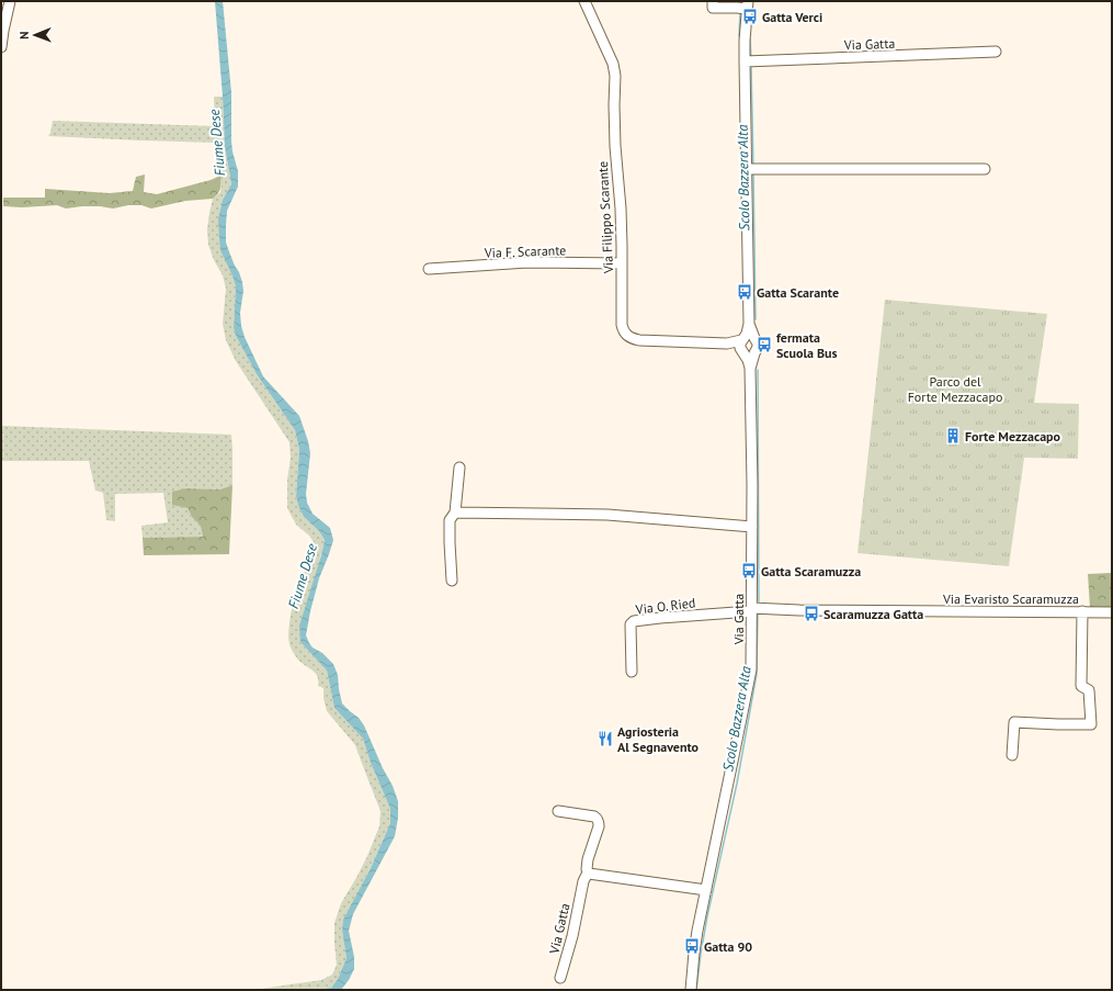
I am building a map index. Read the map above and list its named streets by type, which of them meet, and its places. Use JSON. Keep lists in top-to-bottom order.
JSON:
{
  "streets": {
    "street": [
      "Via Gatta",
      "Via Filippo Scarante",
      "Via F. Scarante",
      "Via Evaristo Scaramuzza",
      "Via O. Ried"
    ]
  },
  "crossings": [
    ["Via Gatta", "Via Filippo Scarante"],
    ["Via Gatta", "Via Evaristo Scaramuzza"],
    ["Via Gatta", "Via O. Ried"],
    ["Via Filippo Scarante", "Via F. Scarante"],
    ["Via Evaristo Scaramuzza", "Via O. Ried"]
  ],
  "water": ["Fiume Dese", "Scolo Bazzera Alta"],
  "parks": ["Parco del Forte Mezzacapo"],
  "places": {
    "bus stop": [
      "Gatta Verci",
      "Gatta Scarante",
      "fermata Scuola Bus",
      "Gatta Scaramuzza",
      "Scaramuzza Gatta",
      "Gatta 90"
    ],
    "building": ["Forte Mezzacapo"],
    "restaurant": ["Agriosteria Al Segnavento"]
  },
  "north": "left"
}
